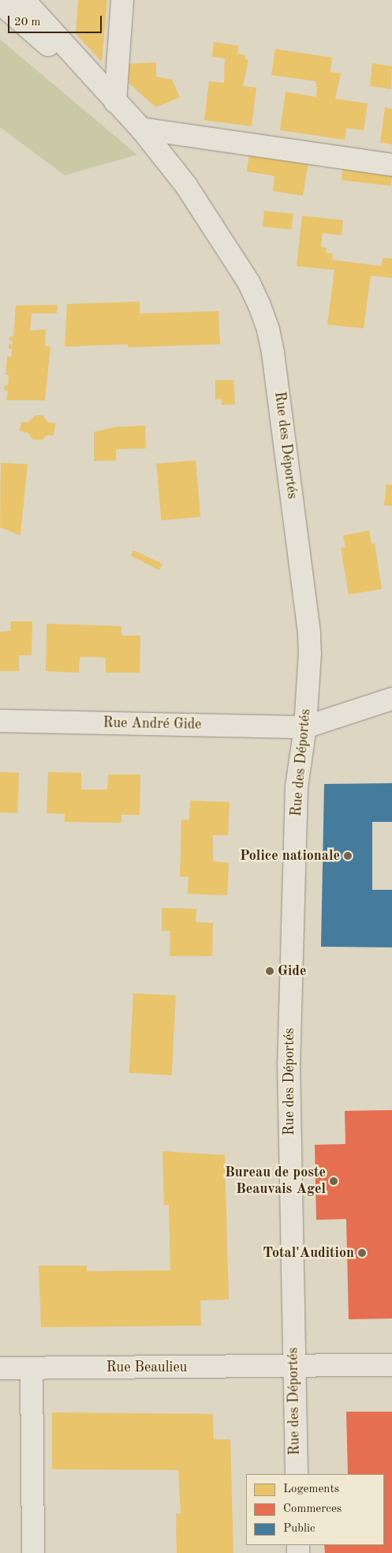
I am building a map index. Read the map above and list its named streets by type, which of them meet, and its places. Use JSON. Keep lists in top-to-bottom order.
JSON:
{
  "streets": {
    "street": ["Rue des Déportés", "Rue André Gide", "Rue Beaulieu"]
  },
  "crossings": [
    ["Rue des Déportés", "Rue André Gide"],
    ["Rue des Déportés", "Rue Beaulieu"]
  ],
  "places": [
    "Police nationale",
    "Gide",
    "Bureau de poste Beauvais Agel",
    "Total'Audition"
  ],
  "legend": ["Logements", "Commerces", "Public"],
  "scale_bar": "20 m"
}
